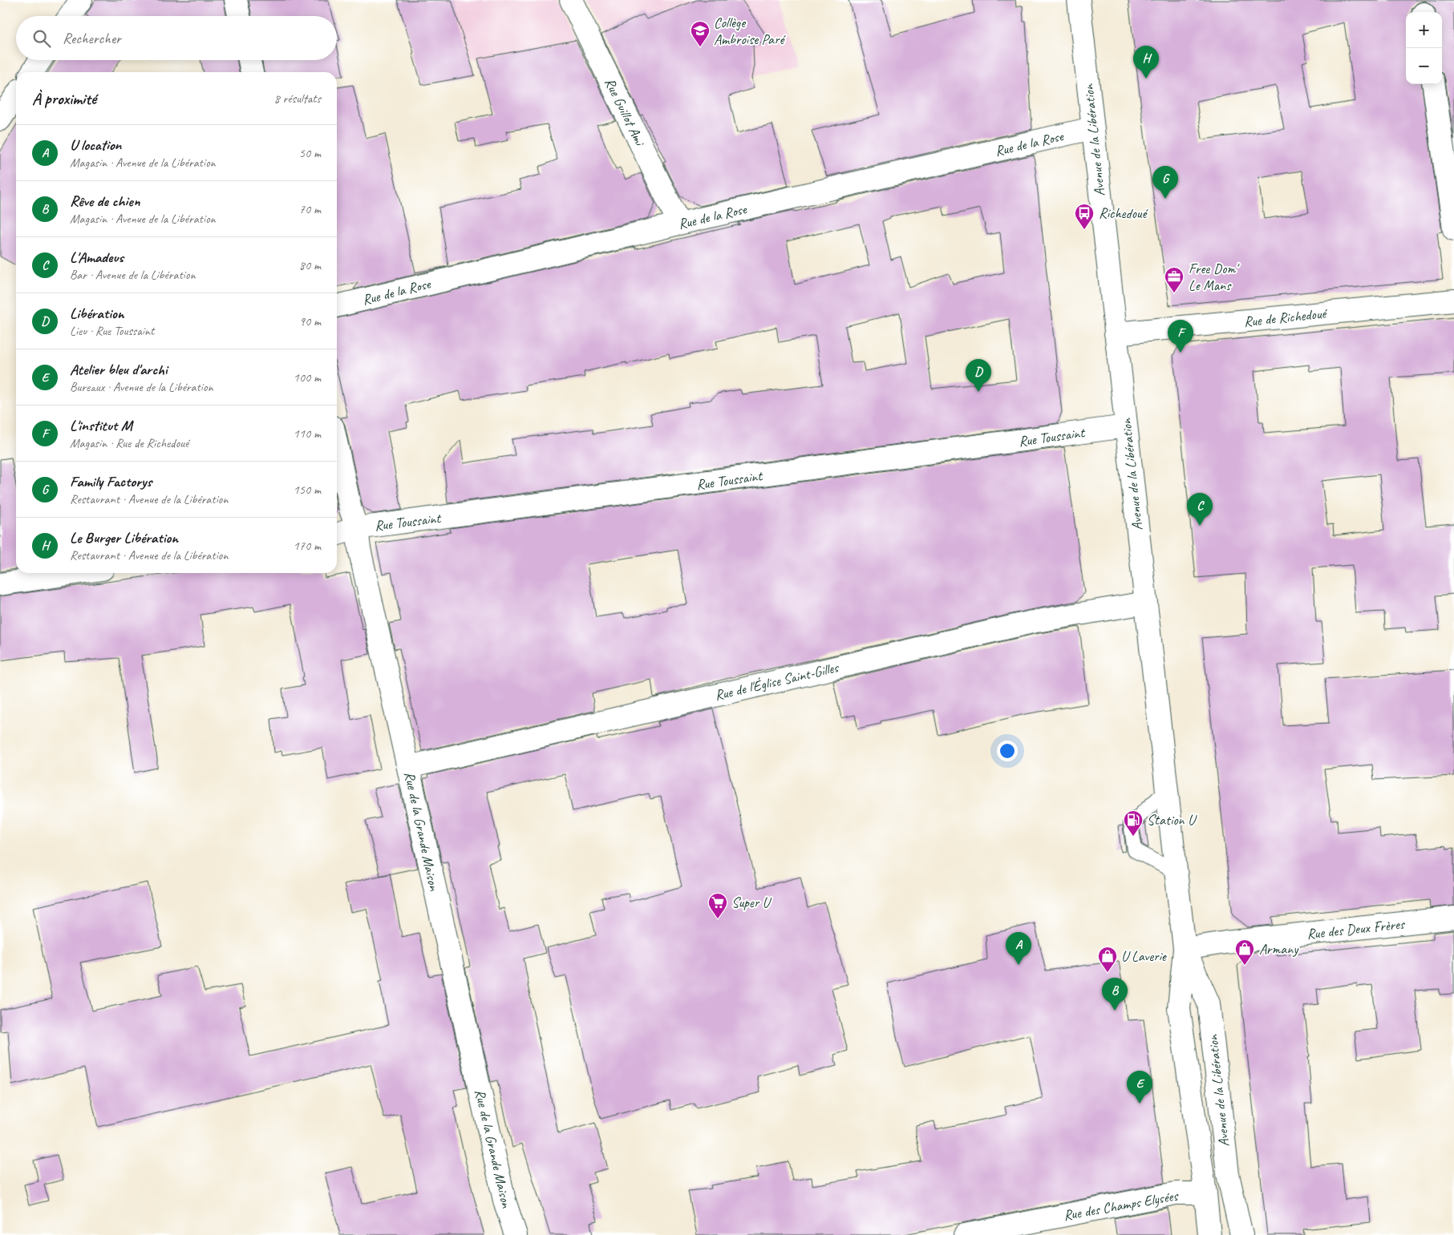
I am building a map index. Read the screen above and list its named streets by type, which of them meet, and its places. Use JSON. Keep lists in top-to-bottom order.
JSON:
{
  "streets": {
    "street": [
      "Rue Guillot Ami",
      "Avenue de la Libération",
      "Rue de la Rose",
      "Rue de Richedoué",
      "Rue Toussaint",
      "Rue de l'Église Saint-Gilles",
      "Rue de la Grande Maison",
      "Rue des Deux Frères",
      "Rue des Champs Elysées"
    ]
  },
  "crossings": [
    ["Rue Guillot Ami", "Rue de la Rose"],
    ["Avenue de la Libération", "Rue de la Rose"],
    ["Avenue de la Libération", "Rue de Richedoué"],
    ["Avenue de la Libération", "Rue Toussaint"],
    ["Avenue de la Libération", "Rue de l'Église Saint-Gilles"],
    ["Avenue de la Libération", "Rue des Deux Frères"],
    ["Avenue de la Libération", "Rue des Champs Elysées"],
    ["Rue Toussaint", "Rue de la Grande Maison"],
    ["Rue de l'Église Saint-Gilles", "Rue de la Grande Maison"]
  ],
  "places": {
    "school or university": ["Collège Ambroise Paré"],
    "bus stop": ["Richedoué"],
    "office": ["Free Dom' Le Mans"],
    "fuel station": ["Station U"],
    "supermarket": ["Super U"],
    "shop": ["Armany", "U Laverie"]
  },
  "page": {
    "map_buttons": ["+", "−"],
    "search": "Rechercher",
    "pins": [
      "H",
      "G",
      "F",
      "D",
      "C",
      "A",
      "B",
      "E"
    ],
    "heading": ["À proximité", "8 résultats"],
    "list": [
      {
        "mark": "A",
        "name": "U location",
        "note": "Magasin · Avenue de la Libération",
        "value": "50 m"
      },
      {
        "mark": "B",
        "name": "Rêve de chien",
        "note": "Magasin · Avenue de la Libération",
        "value": "70 m"
      },
      {
        "mark": "C",
        "name": "L'Amadeus",
        "note": "Bar · Avenue de la Libération",
        "value": "80 m"
      },
      {
        "mark": "D",
        "name": "Libération",
        "note": "Lieu · Rue Toussaint",
        "value": "90 m"
      },
      {
        "mark": "E",
        "name": "Atelier bleu d'archi",
        "note": "Bureaux · Avenue de la Libération",
        "value": "100 m"
      },
      {
        "mark": "F",
        "name": "L'institut M",
        "note": "Magasin · Rue de Richedoué",
        "value": "110 m"
      },
      {
        "mark": "G",
        "name": "Family Factorys",
        "note": "Restaurant · Avenue de la Libération",
        "value": "150 m"
      },
      {
        "mark": "H",
        "name": "Le Burger Libération",
        "note": "Restaurant · Avenue de la Libération",
        "value": "170 m"
      }
    ]
  }
}
